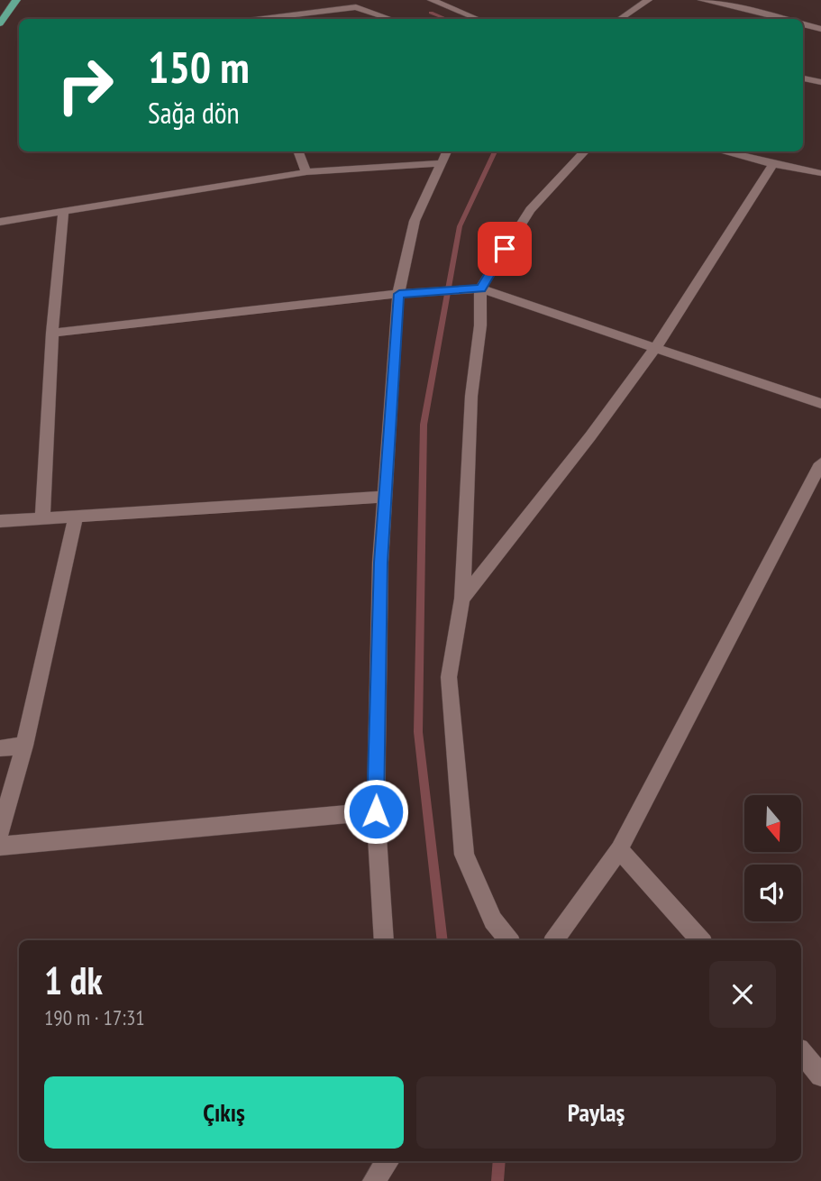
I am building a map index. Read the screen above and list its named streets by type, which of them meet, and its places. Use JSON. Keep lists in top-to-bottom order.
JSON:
{
  "north": "bottom",
  "page": {
    "turn": ["150 m", "Sağa dön"],
    "heading": ["1 dk", "190 m · 17:31"],
    "buttons": ["Çıkış", "Paylaş"]
  }
}
